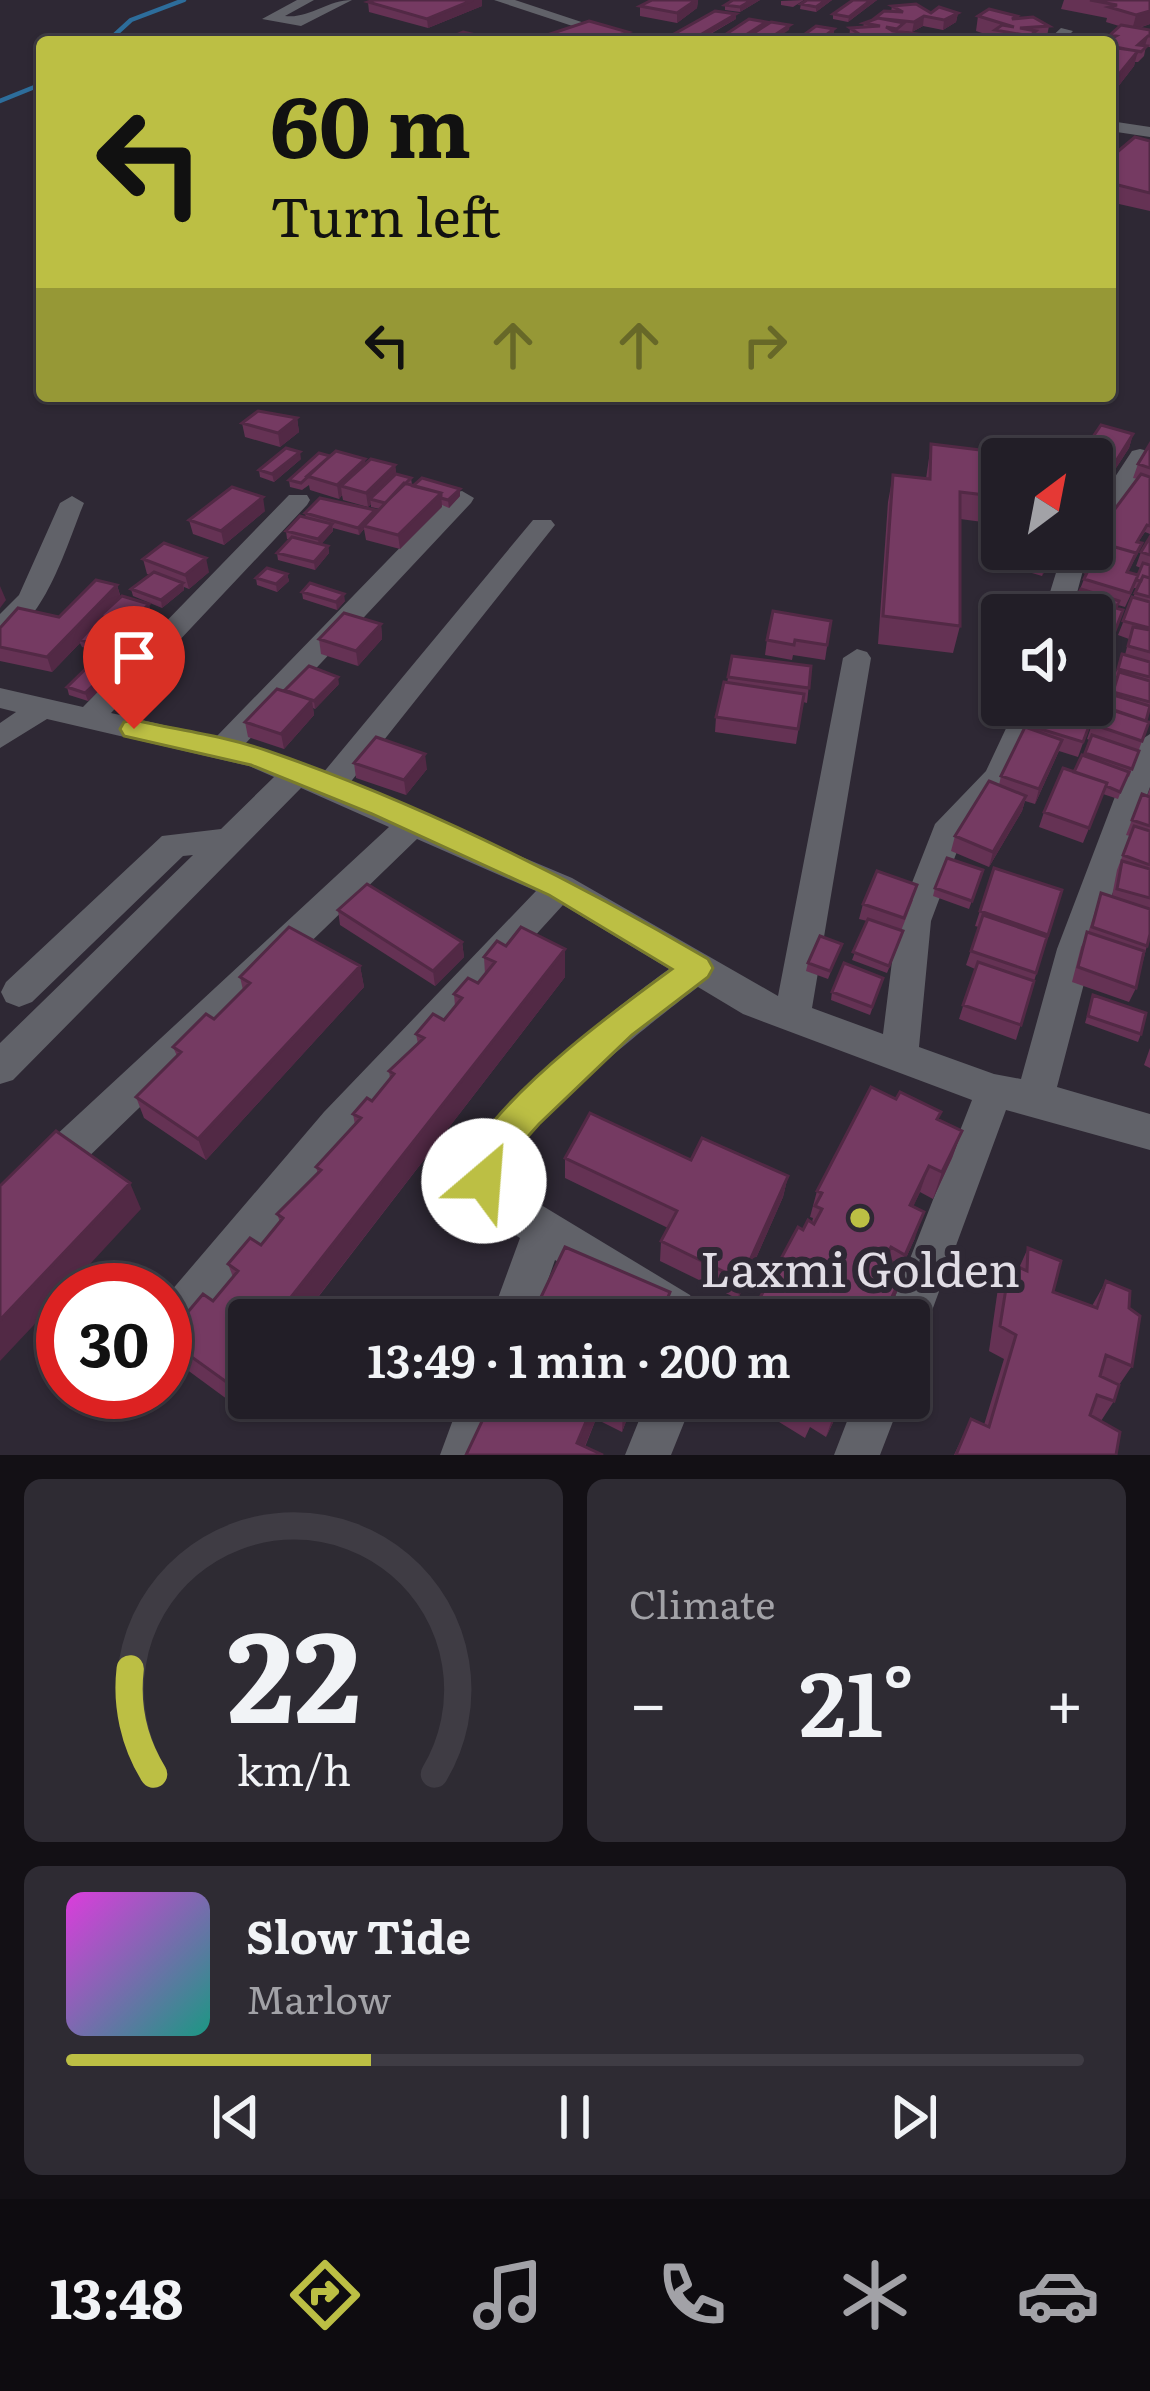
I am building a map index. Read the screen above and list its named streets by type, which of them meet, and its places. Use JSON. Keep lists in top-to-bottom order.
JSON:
{
  "places": ["Laxmi Golden"],
  "north": "top right",
  "page": {
    "turn": ["60 m", "Turn left"],
    "limit": "30",
    "trip": "13:49 · 1 min · 200 m",
    "tile": "Climate",
    "heat": ["−", "21°", "+"],
    "song": ["Slow Tide", "Marlow"],
    "tabs": "13:48",
    "gauge": ["22", "km/h"]
  }
}
